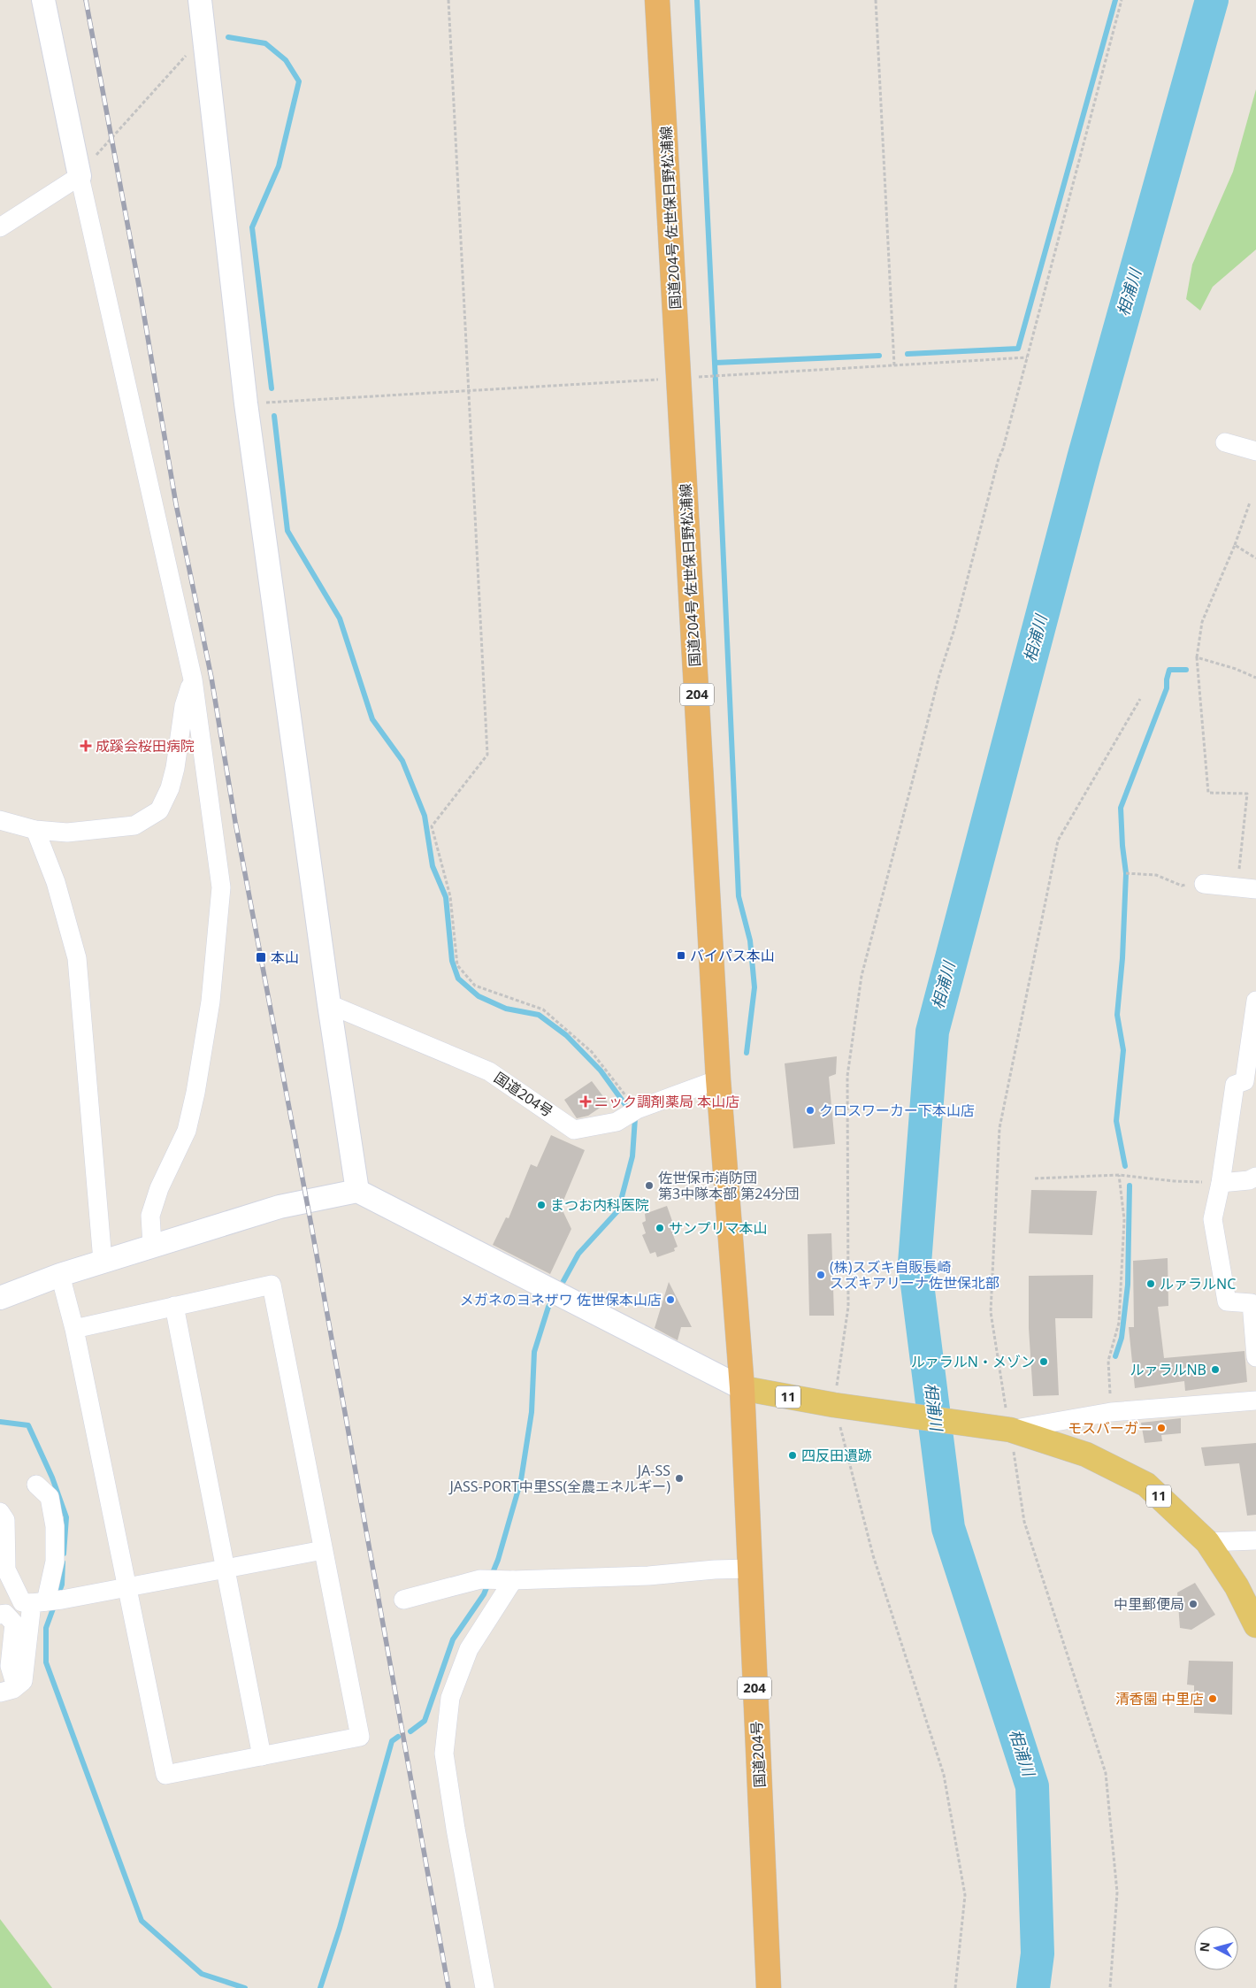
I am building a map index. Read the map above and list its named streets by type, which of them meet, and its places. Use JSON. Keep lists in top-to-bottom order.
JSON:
{
  "streets": {
    "highway": ["国道204号 佐世保日野松浦線", "204", "国道204号"],
    "main road": ["11"]
  },
  "crossings": [
    ["国道204号 佐世保日野松浦線", "国道204号"],
    ["国道204号 佐世保日野松浦線", "11"],
    ["国道204号", "11"]
  ],
  "water": ["相浦川"],
  "places": {
    "health": ["成蹊会桜田病院", "ニック調剤薬局 本山店"],
    "transit": ["バイパス本山", "本山"],
    "other": [
      "クロスワーカー下本山店",
      "佐世保市消防団 第3中隊本部 第24分団",
      "まつお内科医院",
      "サンプリマ本山",
      "(株)スズキ自販長崎 スズキアリーナ佐世保北部",
      "ルァラルNC",
      "メガネのヨネザワ 佐世保本山店",
      "ルァラルN・メゾン",
      "ルァラルNB",
      "モスバーガー",
      "四反田遺跡",
      "JA-SS JASS-PORT中里SS(全農エネルギー)",
      "中里郵便局",
      "清香園 中里店"
    ]
  },
  "north": "left"
}
